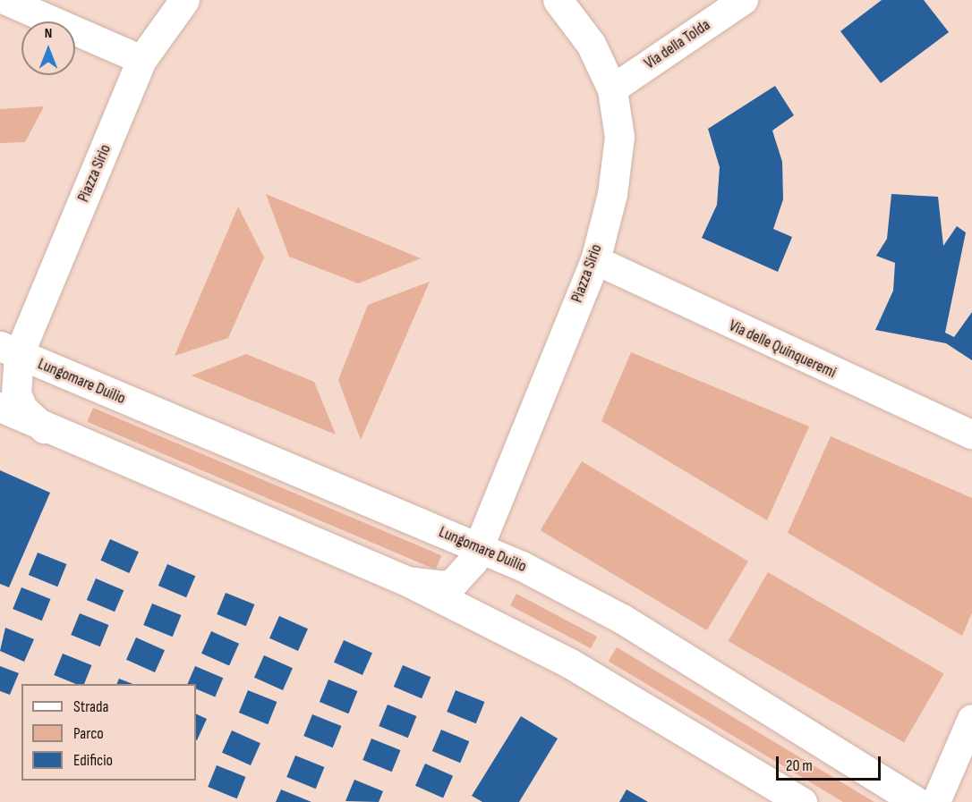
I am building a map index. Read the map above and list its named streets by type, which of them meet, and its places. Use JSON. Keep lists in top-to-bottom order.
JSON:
{
  "streets": {
    "main road": ["Piazza Sirio", "Lungomare Duilio"],
    "street": ["Via della Tolda", "Via delle Quinqueremi"]
  },
  "crossings": [
    ["Via della Tolda", "Piazza Sirio"],
    ["Piazza Sirio", "Via delle Quinqueremi"],
    ["Piazza Sirio", "Lungomare Duilio"]
  ],
  "legend": ["Strada", "Parco", "Edificio"],
  "scale_bar": "20 m",
  "north": "top"
}
